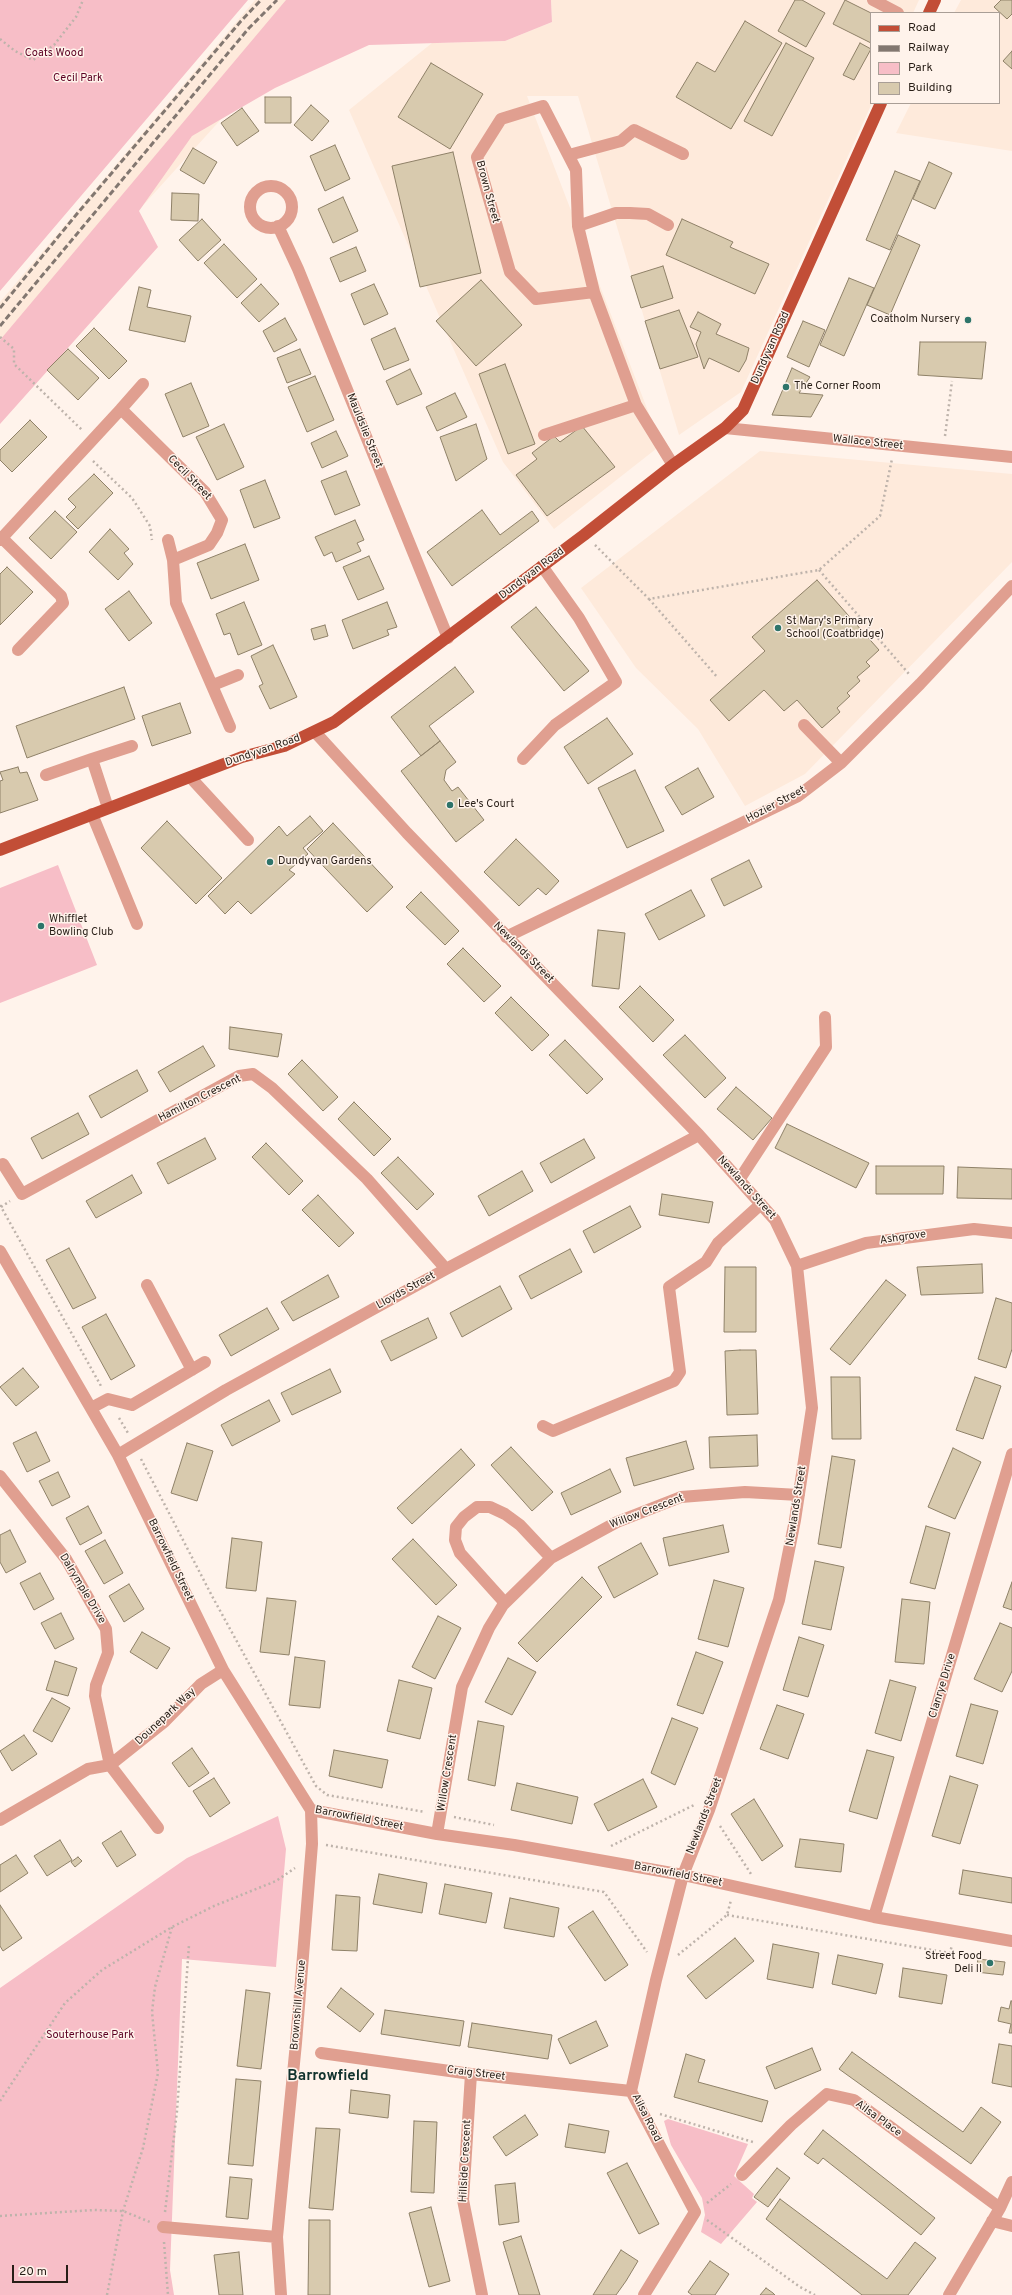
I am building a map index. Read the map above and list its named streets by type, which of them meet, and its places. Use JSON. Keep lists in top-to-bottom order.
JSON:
{
  "streets": {
    "main road": ["Dundyvan Road"],
    "street": [
      "Brown Street",
      "Mauldslie Street",
      "Wallace Street",
      "Cecil Street",
      "Hozier Street",
      "Newlands Street",
      "Hamilton Crescent",
      "Ashgrove",
      "Lloyds Street",
      "Willow Crescent",
      "Barrowfield Street",
      "Dalrymple Drive",
      "Clanrye Drive",
      "Dounepark Way",
      "Brownshill Avenue",
      "Craig Street",
      "Ailsa Road",
      "Ailsa Place",
      "Hillside Crescent"
    ]
  },
  "crossings": [
    ["Brown Street", "Dundyvan Road"],
    ["Dundyvan Road", "Mauldslie Street"],
    ["Dundyvan Road", "Wallace Street"],
    ["Dundyvan Road", "Newlands Street"],
    ["Hozier Street", "Newlands Street"],
    ["Newlands Street", "Ashgrove"],
    ["Newlands Street", "Lloyds Street"],
    ["Newlands Street", "Willow Crescent"],
    ["Newlands Street", "Barrowfield Street"],
    ["Newlands Street", "Ailsa Road"],
    ["Hamilton Crescent", "Lloyds Street"],
    ["Lloyds Street", "Barrowfield Street"],
    ["Willow Crescent", "Barrowfield Street"],
    ["Barrowfield Street", "Clanrye Drive"],
    ["Barrowfield Street", "Dounepark Way"],
    ["Barrowfield Street", "Brownshill Avenue"],
    ["Barrowfield Street", "Ailsa Road"],
    ["Dalrymple Drive", "Dounepark Way"],
    ["Craig Street", "Ailsa Road"],
    ["Craig Street", "Hillside Crescent"]
  ],
  "districts": ["Barrowfield"],
  "parks": ["Coats Wood", "Cecil Park", "Souterhouse Park"],
  "places": [
    "Coatholm Nursery",
    "The Corner Room",
    "St Mary's Primary School (Coatbridge)",
    "Lee's Court",
    "Dundyvan Gardens",
    "Whifflet Bowling Club",
    "Street Food Deli II"
  ],
  "legend": [
    "Road",
    "Railway",
    "Park",
    "Building"
  ],
  "scale_bar": "20 m"
}
